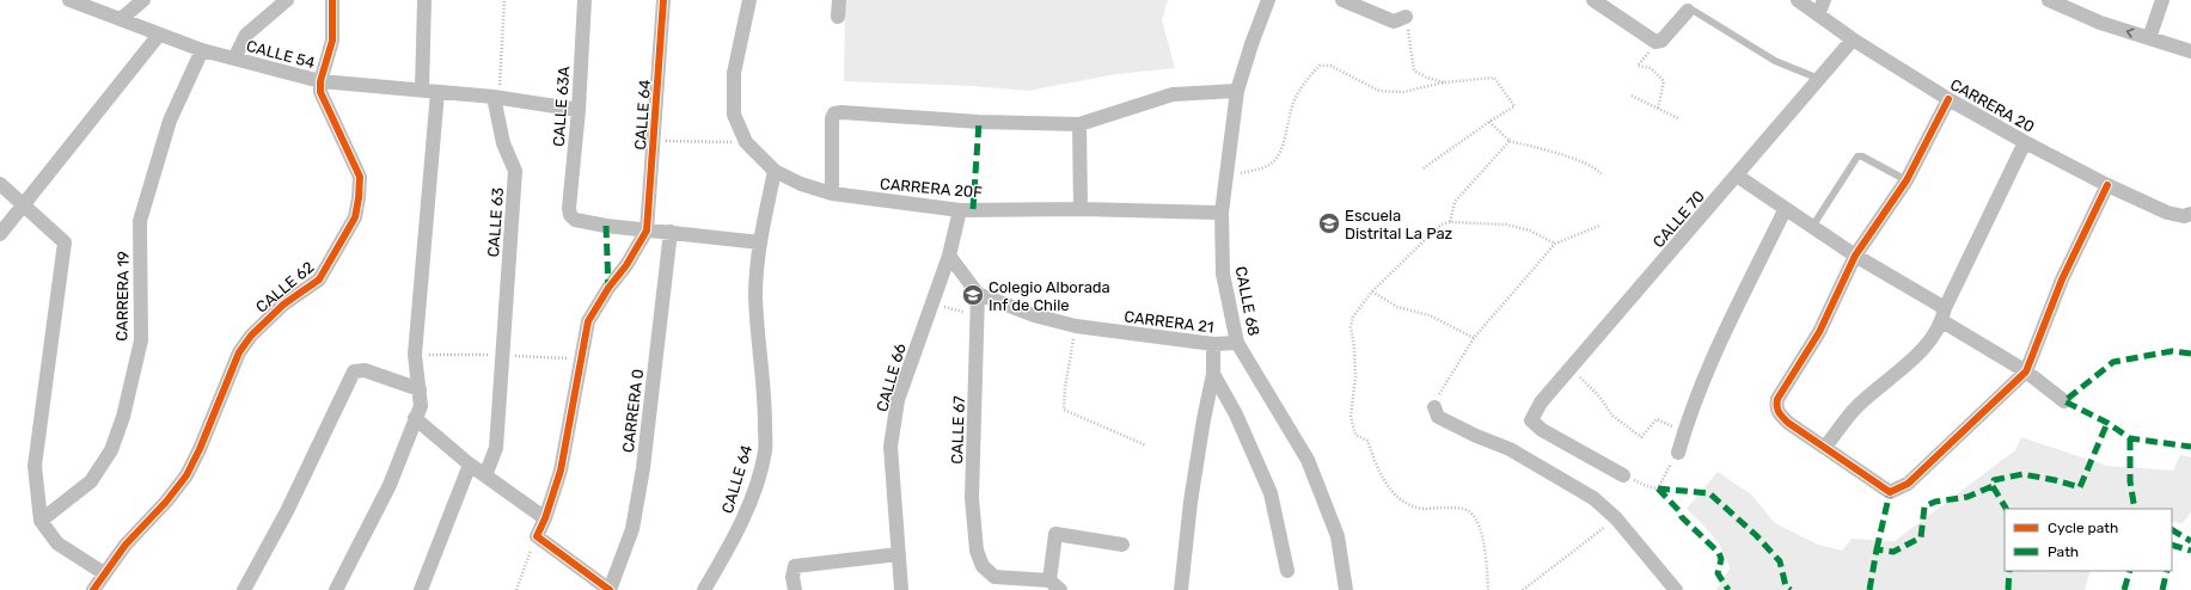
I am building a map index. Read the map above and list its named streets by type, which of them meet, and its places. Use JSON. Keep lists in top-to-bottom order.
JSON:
{
  "streets": {
    "street": [
      "CALLE 54",
      "CARRERA 20",
      "CALLE 63A",
      "CALLE 64",
      "CARRERA 20F",
      "CALLE 70",
      "CALLE 63",
      "CALLE 62",
      "CARRERA 19",
      "CALLE 68",
      "CARRERA 21",
      "CALLE 66",
      "CARRERA 0",
      "CALLE 67"
    ]
  },
  "crossings": [
    ["CALLE 54", "CALLE 63A"],
    ["CALLE 54", "CALLE 63"],
    ["CALLE 54", "CALLE 62"],
    ["CALLE 54", "CARRERA 19"],
    ["CARRERA 20", "CALLE 70"],
    ["CALLE 63A", "CALLE 64"],
    ["CALLE 64", "CARRERA 20F"],
    ["CARRERA 20F", "CALLE 68"],
    ["CARRERA 20F", "CALLE 66"],
    ["CALLE 68", "CARRERA 21"],
    ["CARRERA 21", "CALLE 67"]
  ],
  "places": {
    "school or university": ["Escuela Distrital La Paz", "Colegio Alborada Inf de Chile"]
  },
  "legend": ["Cycle path", "Path"]
}
